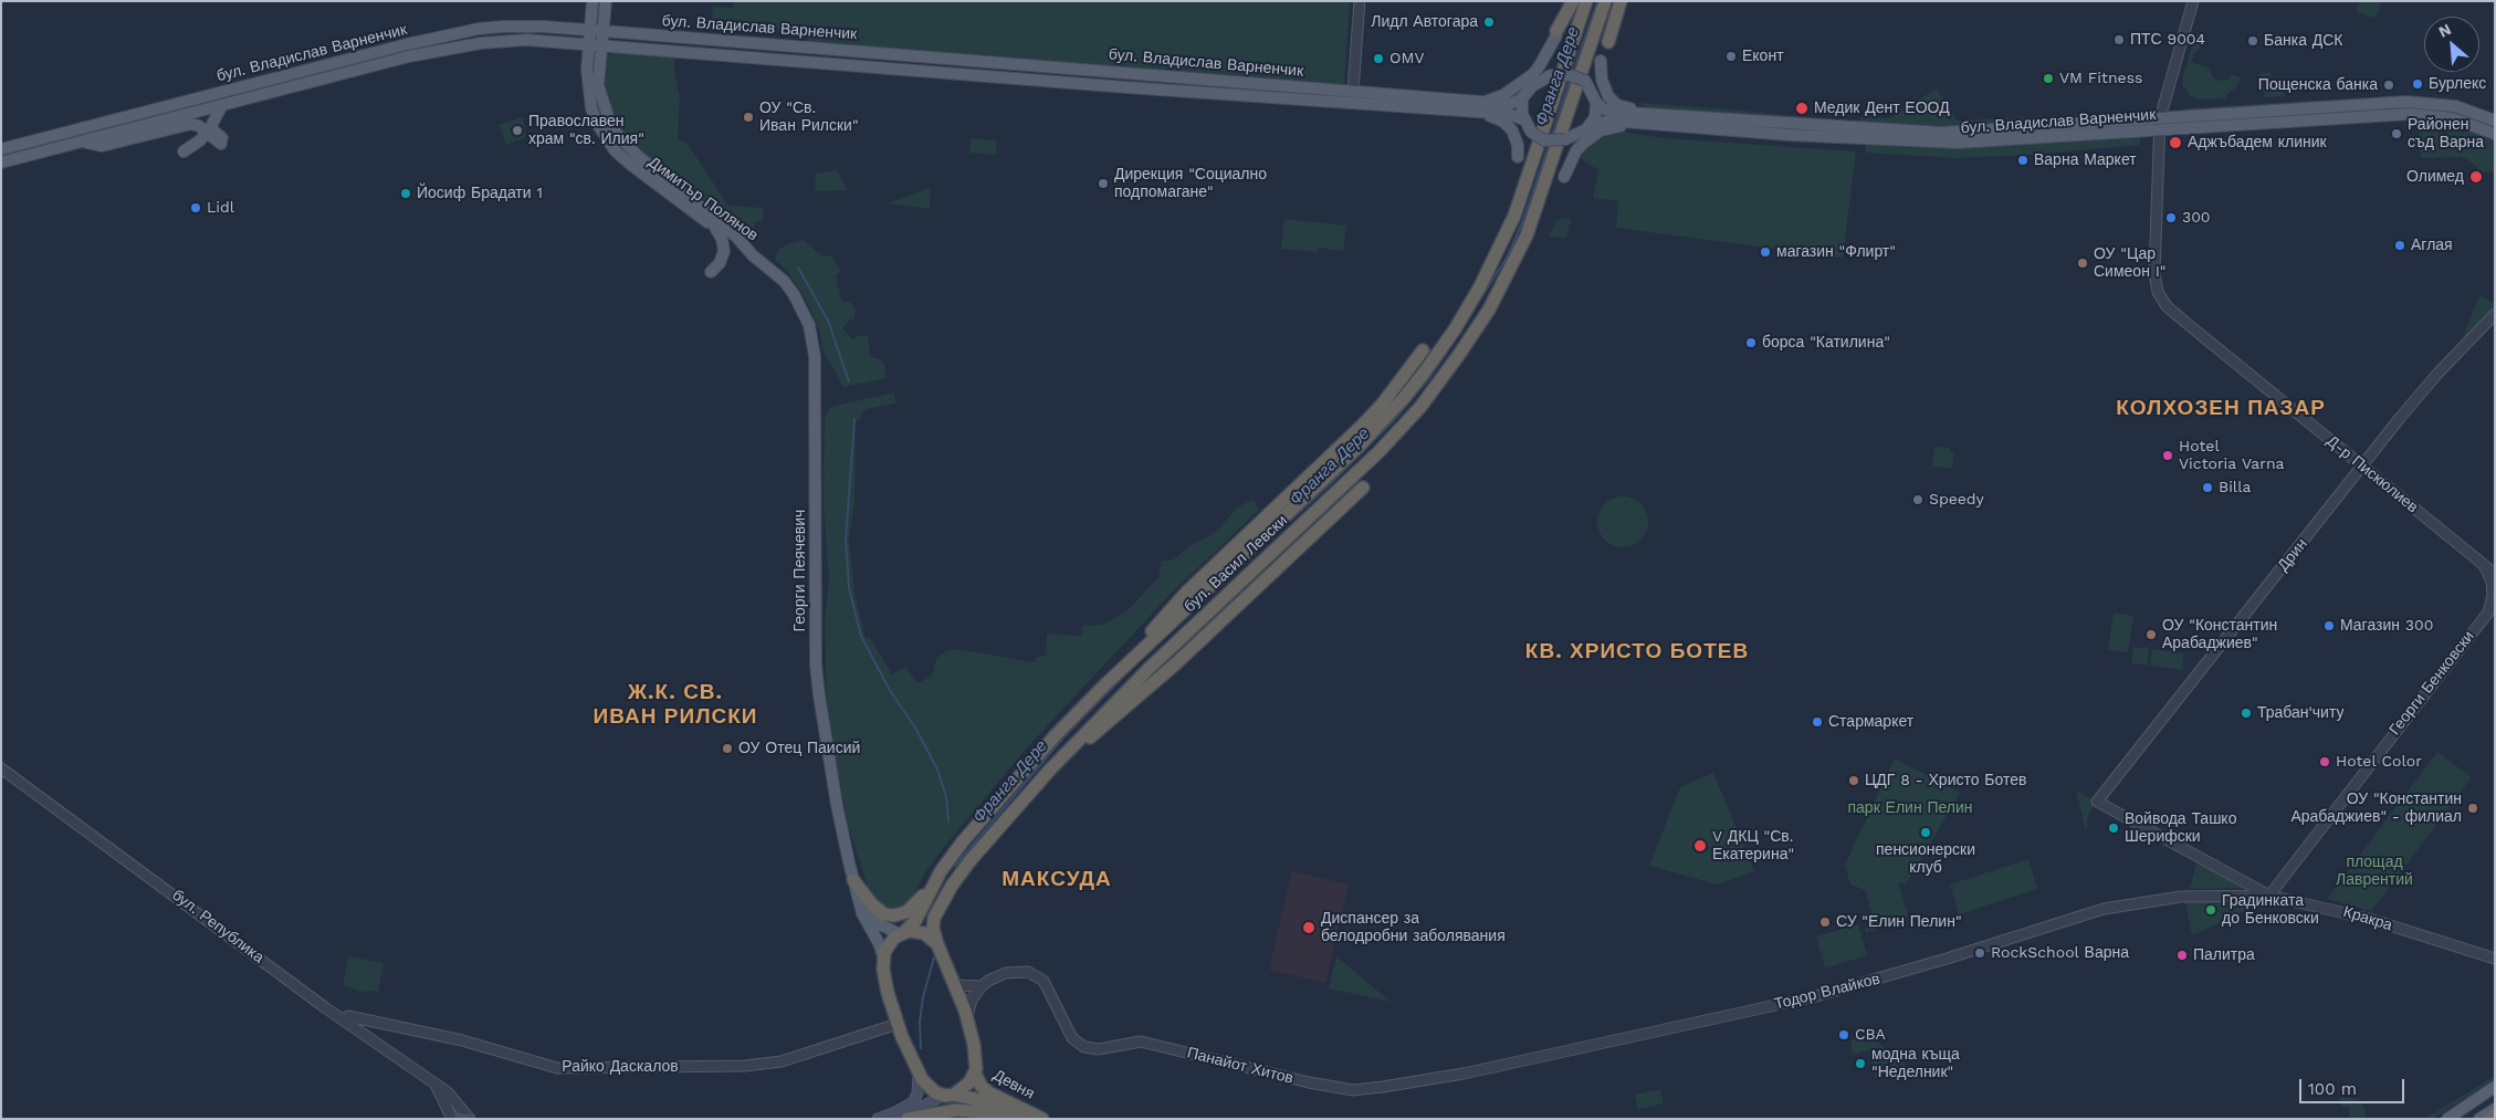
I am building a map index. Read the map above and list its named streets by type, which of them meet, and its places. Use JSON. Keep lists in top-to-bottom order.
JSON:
{
  "streets": {
    "highway": ["бул. Васил Левски", "Девня"],
    "main road": ["бул. Владислав Варненчик", "Димитър Полянов", "Георги Пеячевич"],
    "street": [
      "Д-р Пискюлиев",
      "Дрин",
      "Георги Бенковски",
      "Кракра",
      "бул. Република",
      "Тодор Влайков",
      "Панайот Хитов",
      "Райко Даскалов"
    ]
  },
  "crossings": [
    ["бул. Владислав Варненчик", "Димитър Полянов"],
    ["бул. Владислав Варненчик", "Д-р Пискюлиев"],
    ["Димитър Полянов", "Георги Пеячевич"],
    ["Д-р Пискюлиев", "Дрин"],
    ["Дрин", "Кракра"],
    ["бул. Васил Левски", "Георги Пеячевич"],
    ["бул. Васил Левски", "Девня"],
    ["Георги Бенковски", "Кракра"],
    ["Георги Бенковски", "Тодор Влайков"],
    ["Кракра", "Тодор Влайков"],
    ["бул. Република", "Райко Даскалов"],
    ["Тодор Влайков", "Панайот Хитов"]
  ],
  "districts": [
    "КОЛХОЗЕН ПАЗАР",
    "КВ. ХРИСТО БОТЕВ",
    "Ж.К. СВ. ИВАН РИЛСКИ",
    "МАКСУДА"
  ],
  "water": ["Франга Дере"],
  "parks": ["парк Елин Пелин", "площад Лаврентий"],
  "places": [
    "Лидл Автогара",
    "ПТС 9004",
    "Банка ДСК",
    "Еконт",
    "OMV",
    "VM Fitness",
    "Бурлекс",
    "Пощенска банка",
    "Медик Дент ЕООД",
    "ОУ \"Св. Иван Рилски\"",
    "Православен храм \"св. Илия\"",
    "Районен съд Варна",
    "Аджъбадем клиник",
    "Варна Маркет",
    "Олимед",
    "Дирекция \"Социално подпомагане\"",
    "Йосиф Брадати 1",
    "Lidl",
    "300",
    "Аглая",
    "магазин \"Флирт\"",
    "ОУ \"Цар Симеон I\"",
    "борса \"Катилина\"",
    "Hotel Victoria Varna",
    "Billa",
    "Speedy",
    "Магазин 300",
    "ОУ \"Константин Арабаджиев\"",
    "Трабан'читу",
    "Стармаркет",
    "ОУ Отец Паисий",
    "Hotel Color",
    "ЦДГ 8 - Христо Ботев",
    "ОУ \"Константин Арабаджиев\" - филиал",
    "Войвода Ташко Шерифски",
    "пенсионерски клуб",
    "V ДКЦ \"Св. Екатерина\"",
    "Градинката до Бенковски",
    "СУ \"Елин Пелин\"",
    "Диспансер за белодробни заболявания",
    "RockSchool Варна",
    "Палитра",
    "CBA",
    "модна къща \"Неделник\""
  ],
  "scale_bar": "100 m",
  "north": "top left"
}
